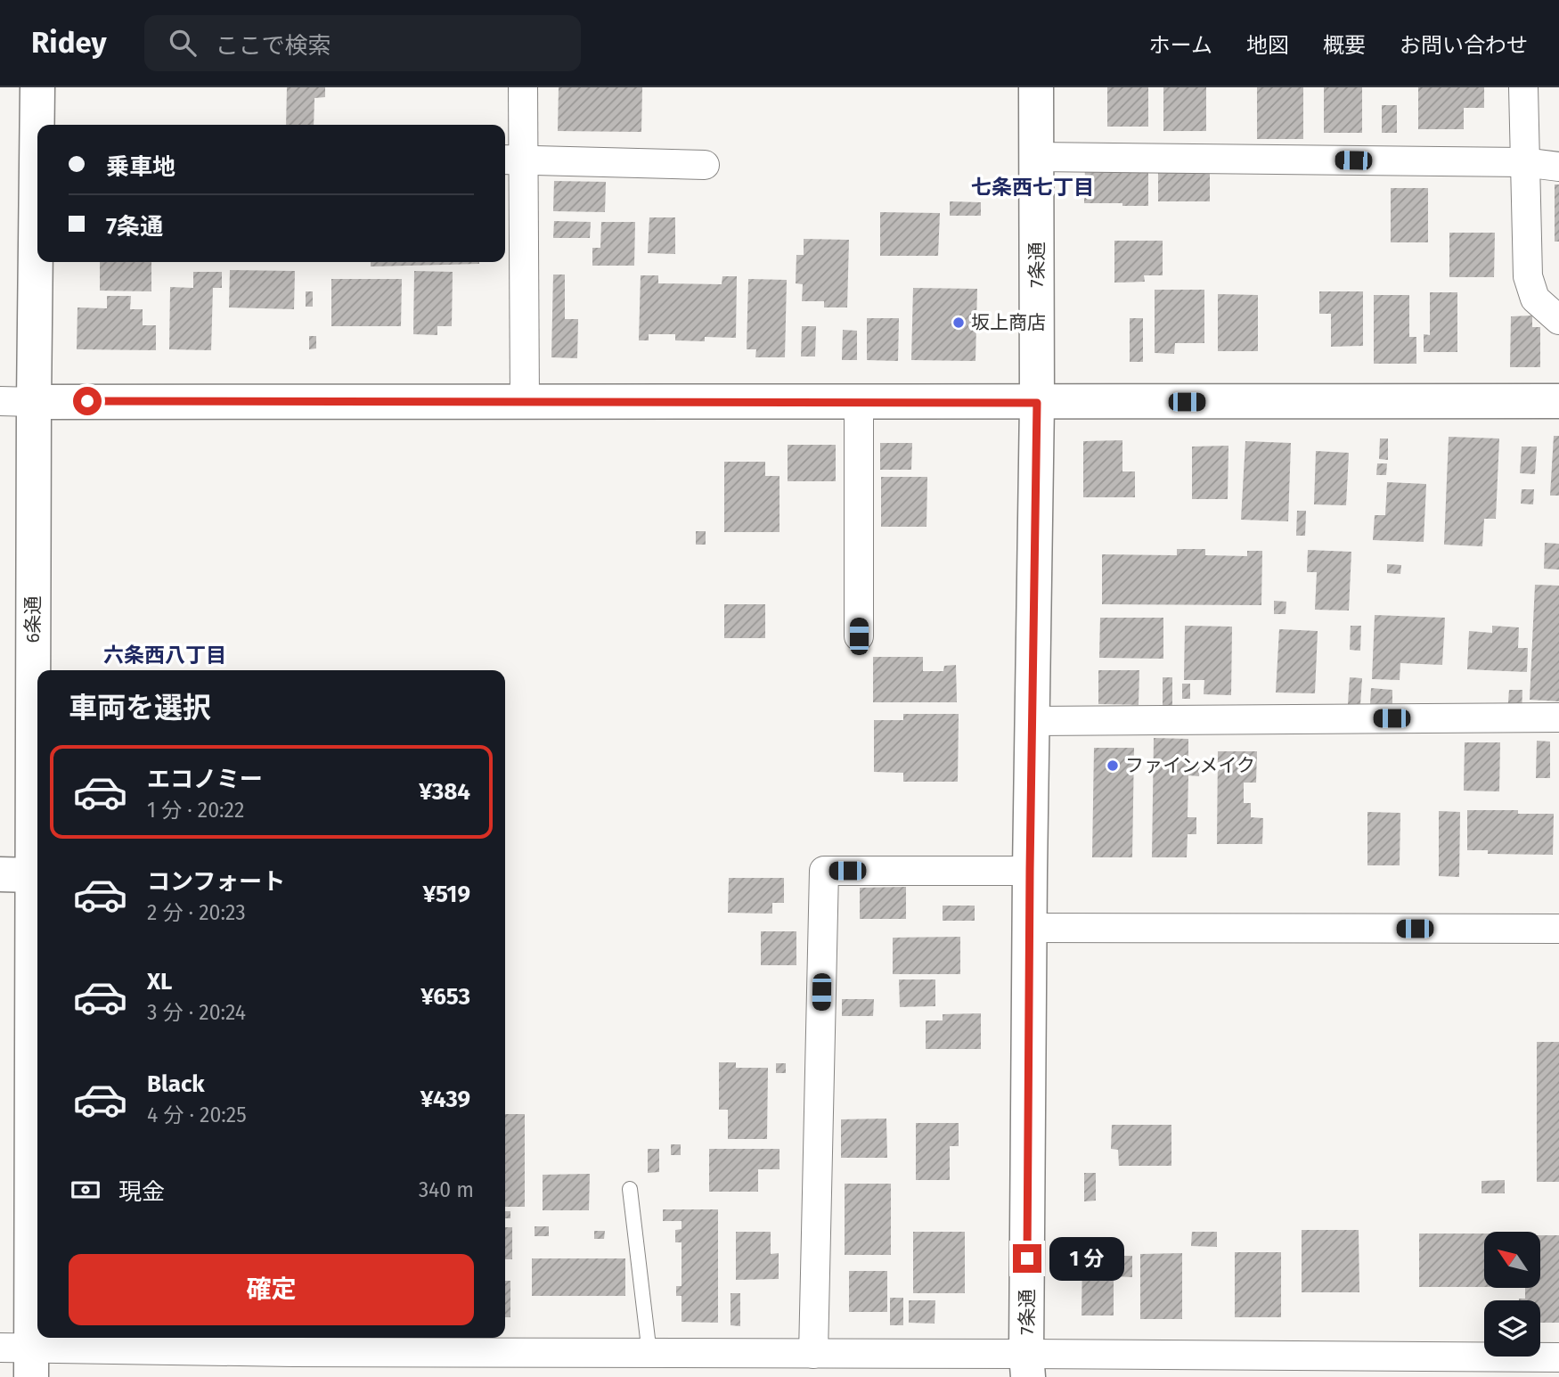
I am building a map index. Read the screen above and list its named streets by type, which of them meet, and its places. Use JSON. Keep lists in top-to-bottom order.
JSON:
{
  "streets": {
    "street": ["7条通", "6条通"]
  },
  "districts": ["七条西七丁目", "六条西八丁目"],
  "places": ["坂上商店", "ファインメイク"],
  "north": "top left",
  "page": {
    "header": "Ridey",
    "search": "ここで検索",
    "nav": [
      "ホーム",
      "地図",
      "概要",
      "お問い合わせ"
    ],
    "banner": ["乗車地", "7条通"],
    "heading": "車両を選択",
    "list": [
      {
        "name": "エコノミー",
        "note": "1 分 · 20:22",
        "value": "¥384"
      },
      {
        "name": "コンフォート",
        "note": "2 分 · 20:23",
        "value": "¥519"
      },
      {
        "name": "XL",
        "note": "3 分 · 20:24",
        "value": "¥653"
      },
      {
        "name": "Black",
        "note": "4 分 · 20:25",
        "value": "¥439"
      }
    ],
    "pay": ["現金", "340 m"],
    "bubble": "1 分",
    "buttons": "確定"
  }
}
